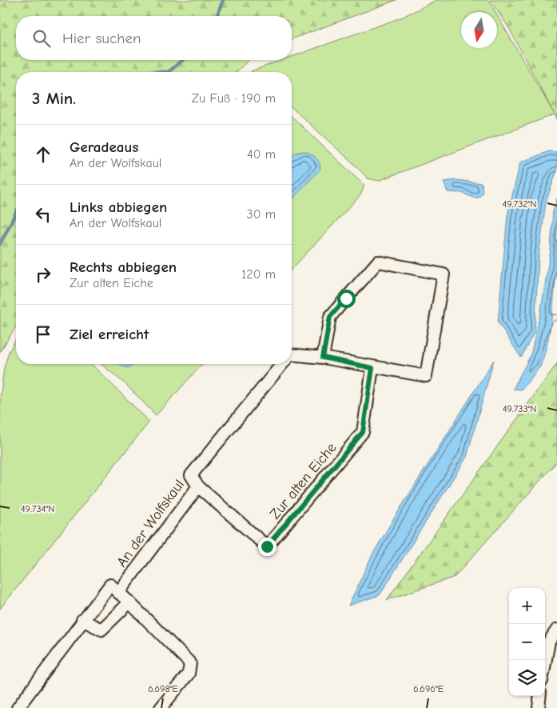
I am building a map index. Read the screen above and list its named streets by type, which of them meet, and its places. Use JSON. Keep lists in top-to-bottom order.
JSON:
{
  "streets": {
    "street": ["Zur alten Eiche", "An der Wolfskaul"]
  },
  "crossings": [
    ["Zur alten Eiche", "An der Wolfskaul"]
  ],
  "north": "bottom",
  "page": {
    "search": "Hier suchen",
    "heading": ["3 Min.", "Zu Fuß · 190 m"],
    "list": [
      ["Geradeaus", "An der Wolfskaul", "40 m"],
      ["Links abbiegen", "An der Wolfskaul", "30 m"],
      ["Rechts abbiegen", "Zur alten Eiche", "120 m"],
      "Ziel erreicht"
    ],
    "map_buttons": ["+", "−"]
  },
  "coordinates": [
    "49.732°N",
    "49.733°N",
    "49.734°N",
    "6.698°E",
    "6.696°E"
  ]
}
